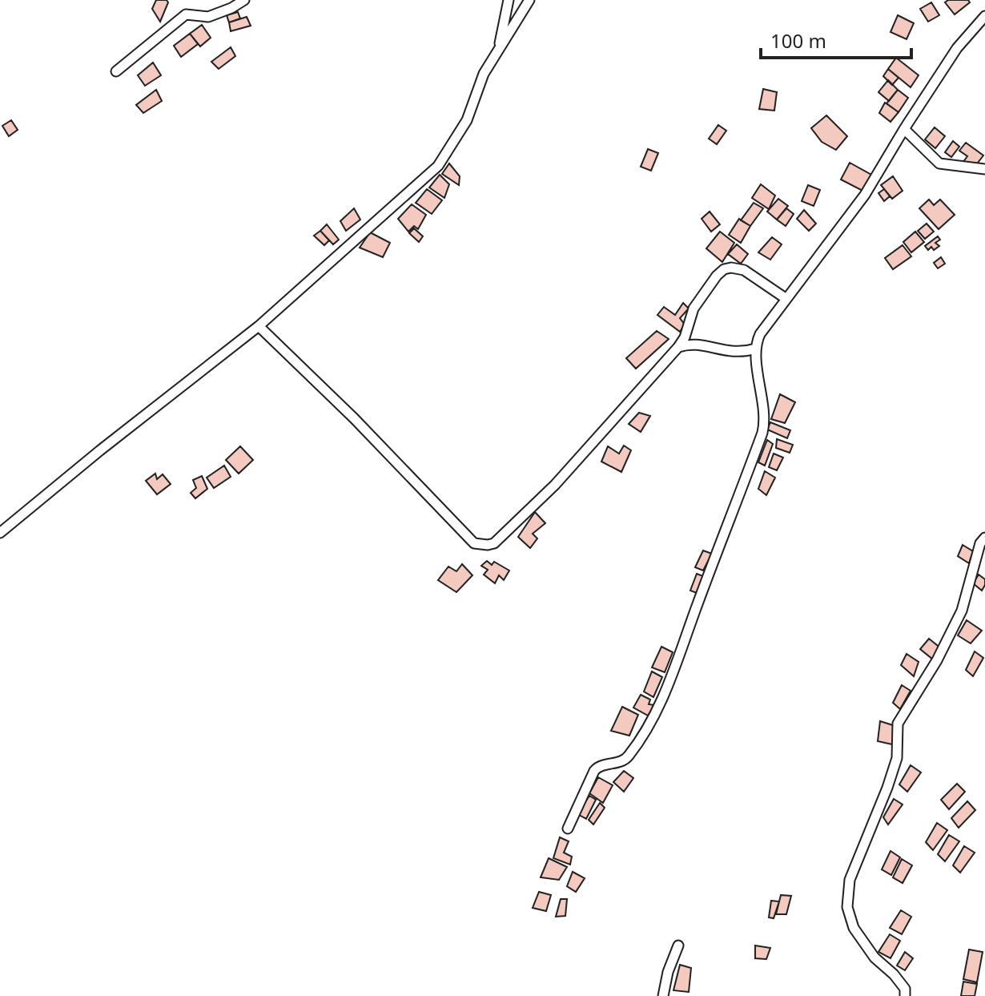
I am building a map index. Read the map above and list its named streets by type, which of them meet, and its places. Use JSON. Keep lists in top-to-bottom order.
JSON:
{
  "scale_bar": "100 m"
}
